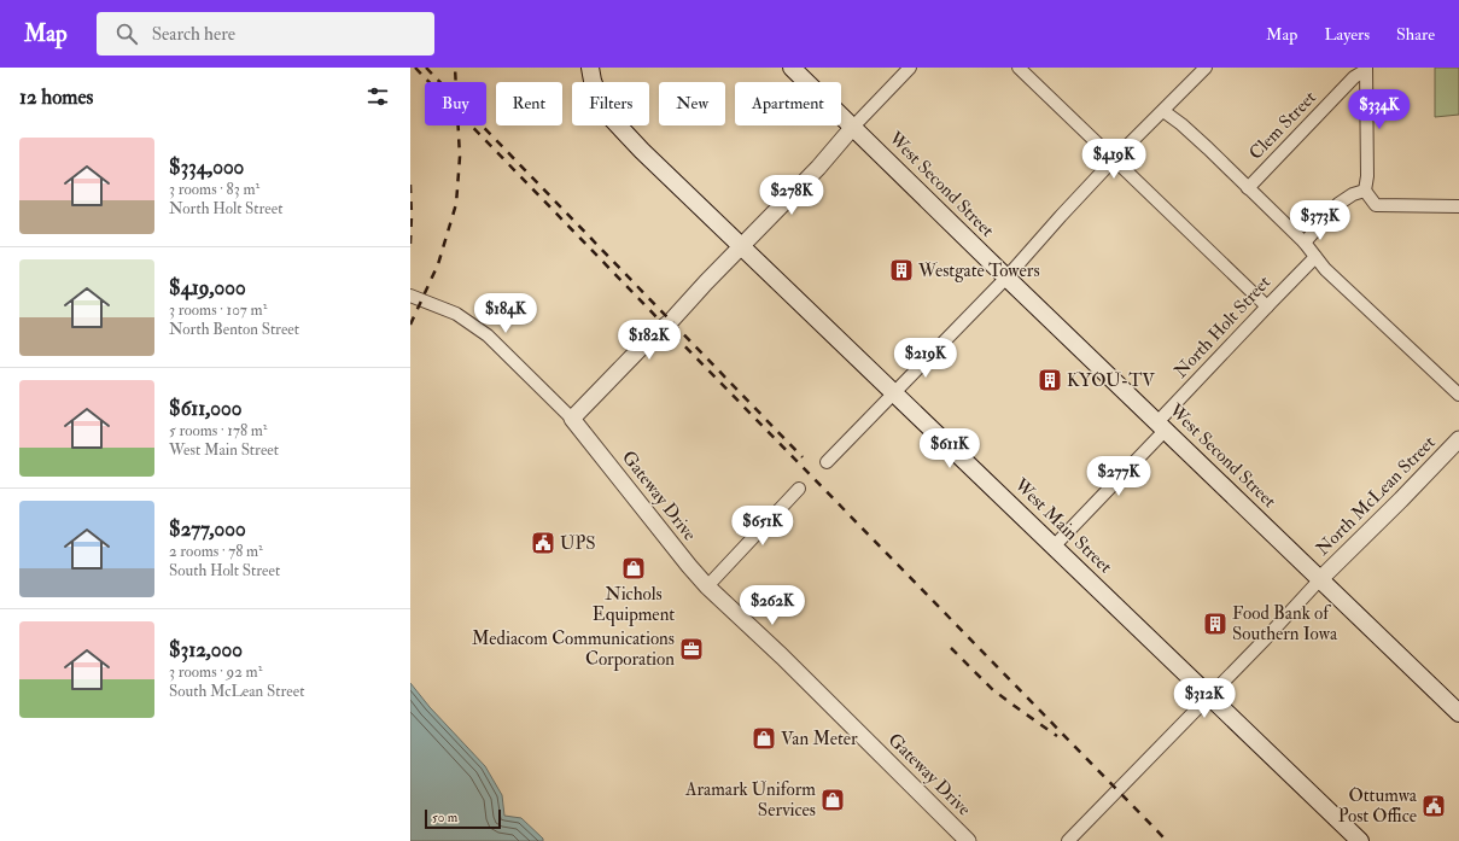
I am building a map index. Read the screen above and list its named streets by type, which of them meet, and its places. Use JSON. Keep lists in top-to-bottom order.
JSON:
{
  "streets": {
    "main road": ["West Second Street", "West Main Street"],
    "street": [
      "Clem Street",
      "North Holt Street",
      "Gateway Drive",
      "North McLean Street"
    ]
  },
  "crossings": [
    ["West Second Street", "North Holt Street"],
    ["West Second Street", "North McLean Street"],
    ["North Holt Street", "West Main Street"]
  ],
  "places": {
    "building": ["Westgate Towers", "KYOU-TV", "Food Bank of Southern Iowa"],
    "public building": ["UPS", "Ottumwa Post Office"],
    "shop": ["Nichols Equipment", "Van Meter", "Aramark Uniform Services"],
    "office": ["Mediacom Communications Corporation"]
  },
  "scale_bar": "50 m",
  "page": {
    "header": "Map",
    "search": "Search here",
    "nav": ["Map", "Layers", "Share"],
    "heading": "12 homes",
    "chip": [
      "Buy",
      "Rent",
      "Filters",
      "New",
      "Apartment"
    ],
    "price": [
      "$334K",
      "$419K",
      "$278K",
      "$373K",
      "$184K",
      "$182K",
      "$219K",
      "$611K",
      "$277K",
      "$651K",
      "$262K",
      "$312K"
    ],
    "list": [
      {
        "name": "$334,000",
        "note": "3 rooms · 83 m² · North Holt Street"
      },
      {
        "name": "$419,000",
        "note": "3 rooms · 107 m² · North Benton Street"
      },
      {
        "name": "$611,000",
        "note": "5 rooms · 178 m² · West Main Street"
      },
      {
        "name": "$277,000",
        "note": "2 rooms · 78 m² · South Holt Street"
      },
      {
        "name": "$312,000",
        "note": "3 rooms · 92 m² · South McLean Street"
      }
    ],
    "scale": "50 m"
  }
}
